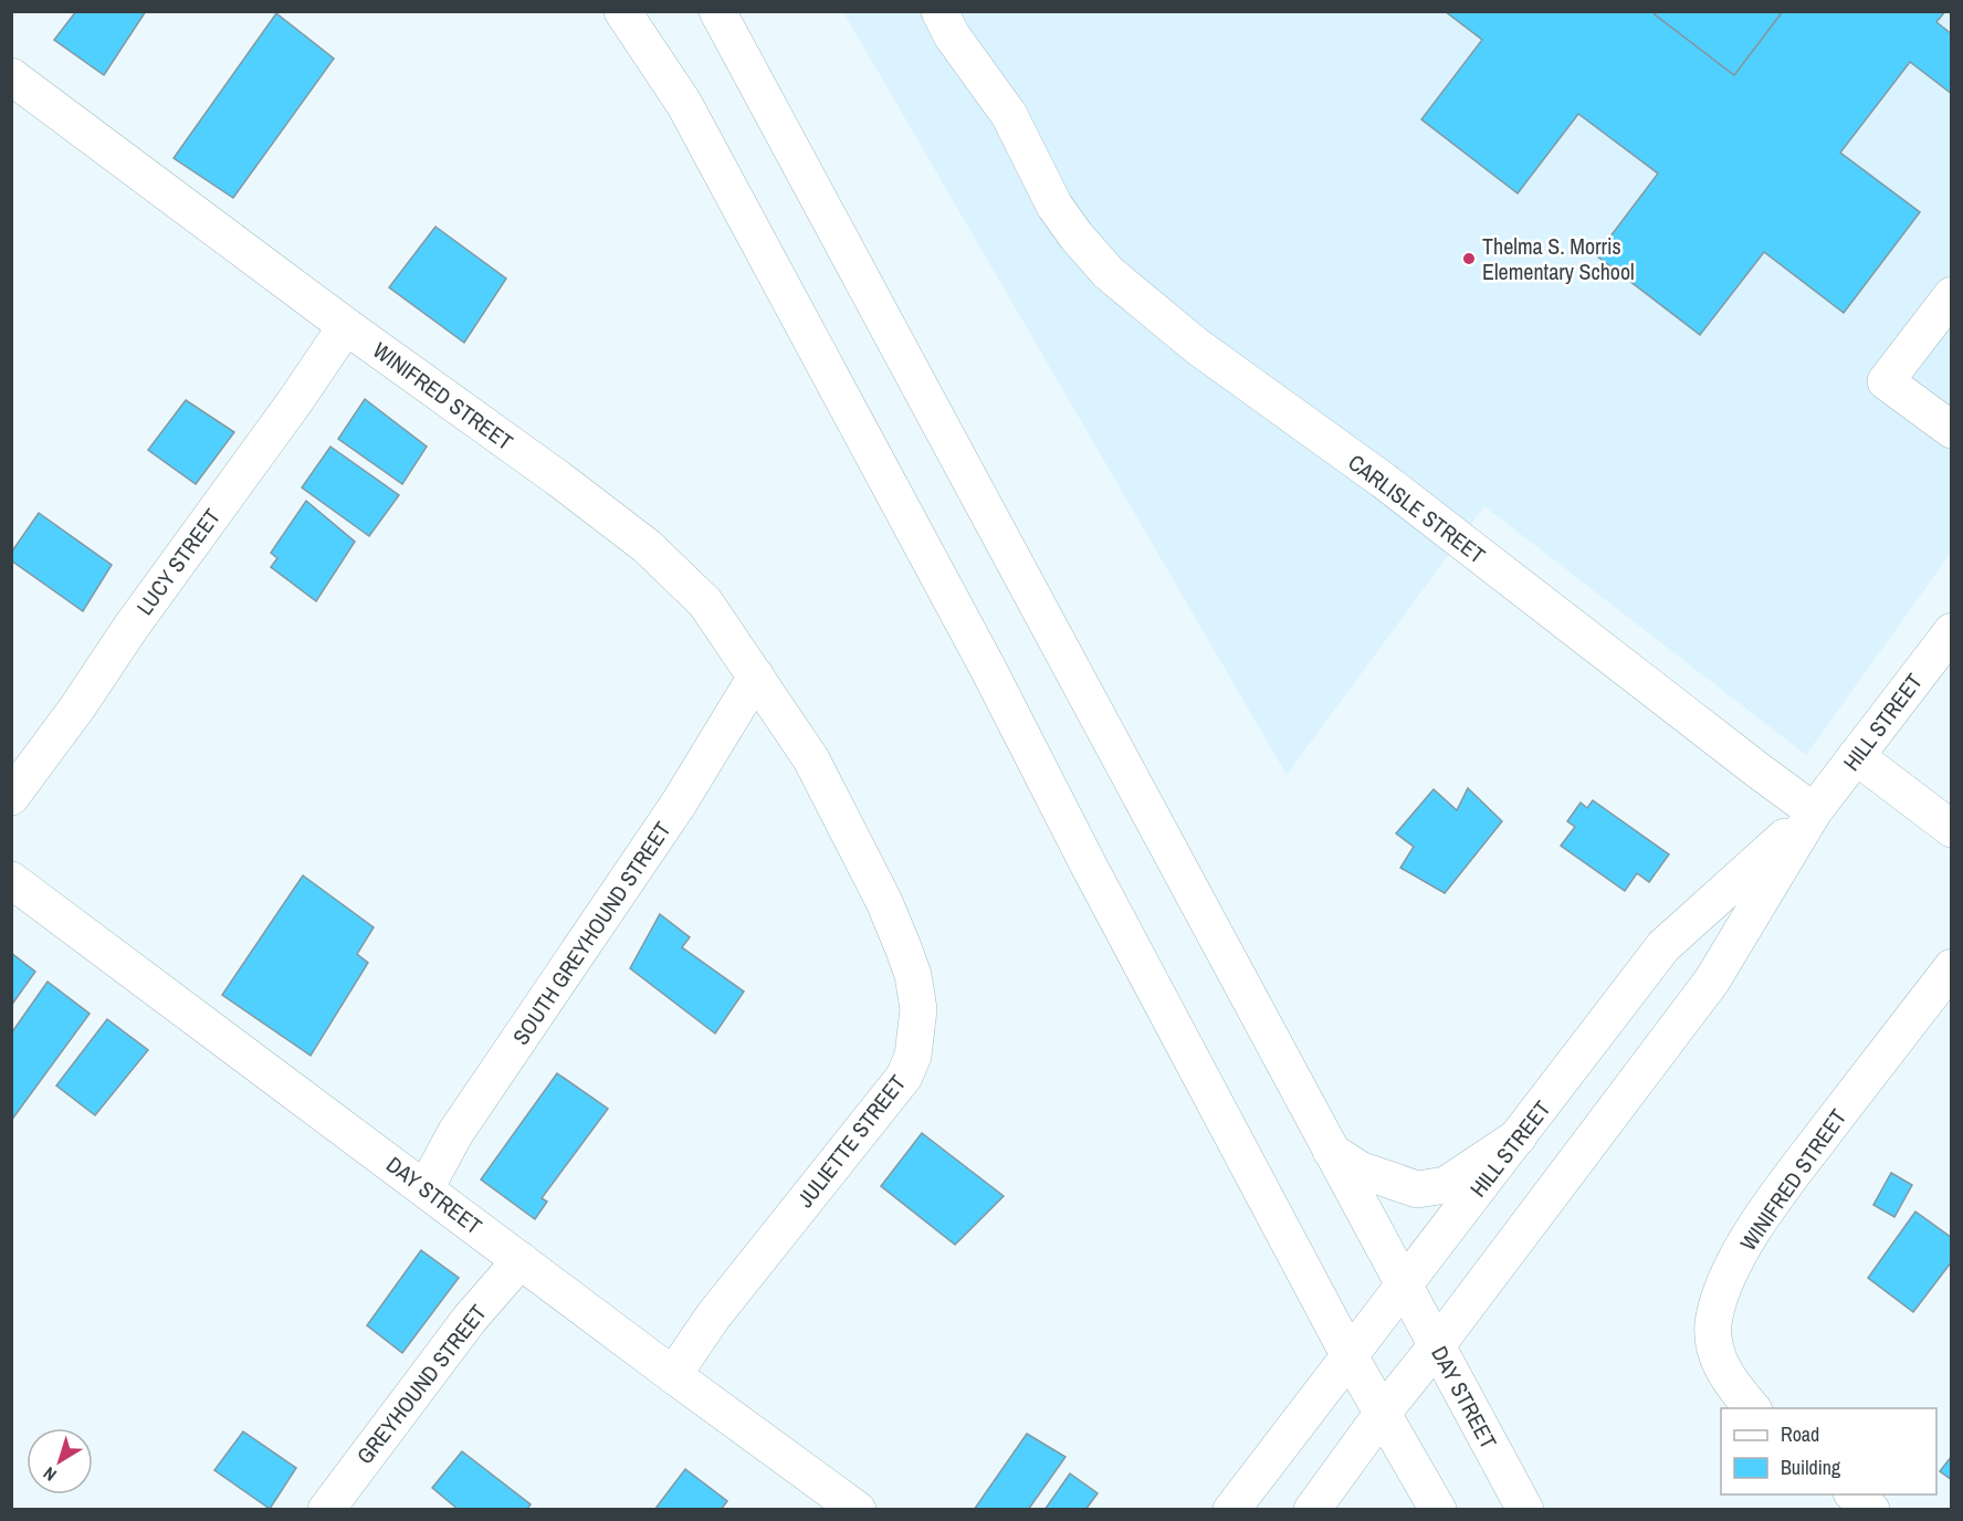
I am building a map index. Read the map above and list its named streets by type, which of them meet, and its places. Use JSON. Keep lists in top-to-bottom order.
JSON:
{
  "streets": {
    "main road": [
      "WINIFRED STREET",
      "CARLISLE STREET",
      "LUCY STREET",
      "HILL STREET",
      "SOUTH GREYHOUND STREET",
      "JULIETTE STREET",
      "DAY STREET",
      "GREYHOUND STREET"
    ]
  },
  "crossings": [
    ["WINIFRED STREET", "LUCY STREET"],
    ["WINIFRED STREET", "SOUTH GREYHOUND STREET"],
    ["WINIFRED STREET", "JULIETTE STREET"],
    ["CARLISLE STREET", "HILL STREET"],
    ["HILL STREET", "DAY STREET"],
    ["SOUTH GREYHOUND STREET", "DAY STREET"],
    ["JULIETTE STREET", "DAY STREET"],
    ["DAY STREET", "GREYHOUND STREET"]
  ],
  "places": ["Thelma S. Morris Elementary School"],
  "legend": ["Road", "Building"],
  "north": "bottom left"
}
